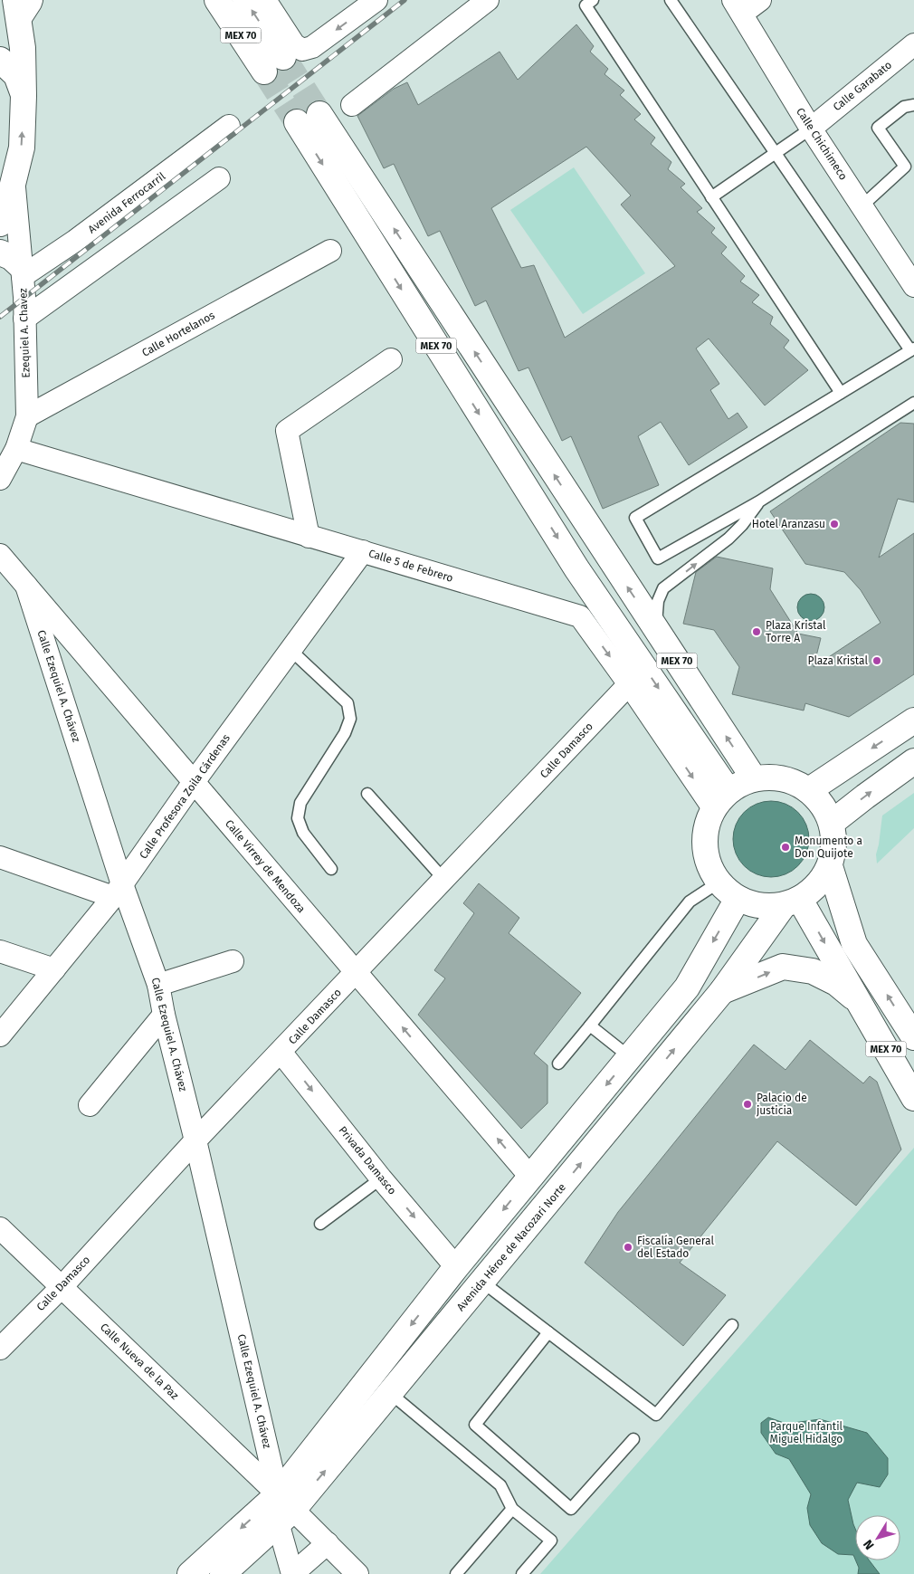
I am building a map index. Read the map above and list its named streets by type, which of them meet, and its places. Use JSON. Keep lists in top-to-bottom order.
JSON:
{
  "streets": {
    "main road": ["MEX 70", "Avenida Héroe de Nacozari Norte"],
    "street": [
      "Calle Garabato",
      "Calle Chichimeco",
      "Avenida Ferrocarril",
      "Ezequiel A. Chavez",
      "Calle Hortelanos",
      "Calle 5 de Febrero",
      "Calle Ezequiel A. Chávez",
      "Calle Damasco",
      "Calle Profesora Zoila Cárdenas",
      "Calle Virrey de Mendoza",
      "Privada Damasco",
      "Calle Nueva de la Paz"
    ]
  },
  "crossings": [
    ["MEX 70", "Calle 5 de Febrero"],
    ["MEX 70", "Avenida Héroe de Nacozari Norte"],
    ["Calle Garabato", "Calle Chichimeco"],
    ["Avenida Ferrocarril", "Ezequiel A. Chavez"],
    ["Ezequiel A. Chavez", "Calle Hortelanos"],
    ["Ezequiel A. Chavez", "Calle 5 de Febrero"],
    ["Calle 5 de Febrero", "Calle Damasco"],
    ["Calle 5 de Febrero", "Calle Profesora Zoila Cárdenas"],
    ["Calle 5 de Febrero", "Avenida Héroe de Nacozari Norte"],
    ["Calle Ezequiel A. Chávez", "Calle Damasco"],
    ["Calle Ezequiel A. Chávez", "Calle Profesora Zoila Cárdenas"],
    ["Calle Ezequiel A. Chávez", "Calle Virrey de Mendoza"],
    ["Calle Ezequiel A. Chávez", "Avenida Héroe de Nacozari Norte"],
    ["Calle Ezequiel A. Chávez", "Calle Nueva de la Paz"],
    ["Calle Damasco", "Calle Virrey de Mendoza"],
    ["Calle Damasco", "Privada Damasco"],
    ["Calle Damasco", "Calle Nueva de la Paz"],
    ["Calle Profesora Zoila Cárdenas", "Calle Virrey de Mendoza"],
    ["Calle Virrey de Mendoza", "Avenida Héroe de Nacozari Norte"],
    ["Privada Damasco", "Avenida Héroe de Nacozari Norte"],
    ["Avenida Héroe de Nacozari Norte", "Calle Nueva de la Paz"]
  ],
  "one_way": ["Calle 5 de Febrero", "Privada Damasco"],
  "parks": ["Parque Infantil Miguel Hidalgo"],
  "places": [
    "Hotel Aranzasu",
    "Plaza Kristal Torre A",
    "Plaza Kristal",
    "Monumento a Don Quijote",
    "Palacio de justicia",
    "Fiscalía General del Estado"
  ],
  "north": "bottom left"
}
